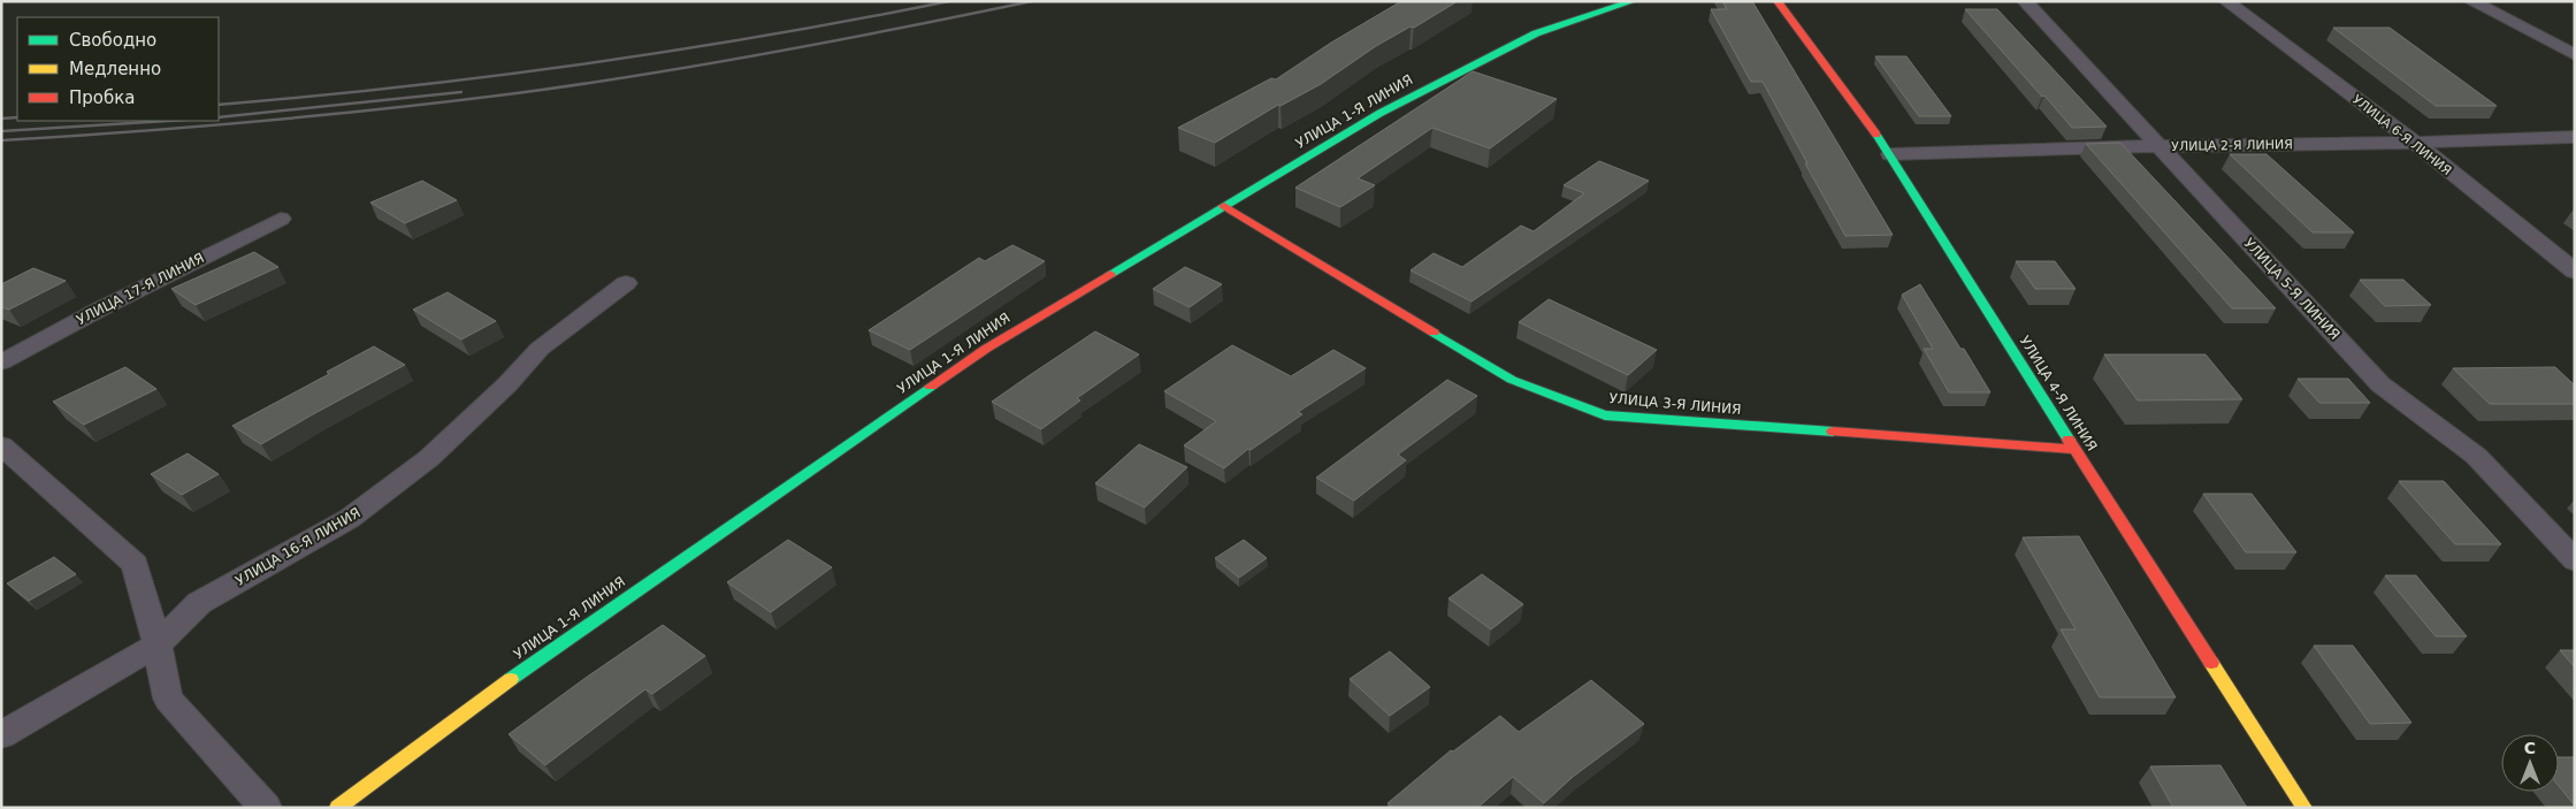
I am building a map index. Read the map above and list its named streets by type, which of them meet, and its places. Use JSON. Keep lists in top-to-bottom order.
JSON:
{
  "streets": {
    "street": [
      "УЛИЦА 1-Я ЛИНИЯ",
      "УЛИЦА 6-Я ЛИНИЯ",
      "УЛИЦА 2-Я ЛИНИЯ",
      "УЛИЦА 17-Я ЛИНИЯ",
      "УЛИЦА 5-Я ЛИНИЯ",
      "УЛИЦА 4-Я ЛИНИЯ",
      "УЛИЦА 3-Я ЛИНИЯ",
      "УЛИЦА 16-Я ЛИНИЯ"
    ]
  },
  "crossings": [
    ["УЛИЦА 1-Я ЛИНИЯ", "УЛИЦА 3-Я ЛИНИЯ"],
    ["УЛИЦА 6-Я ЛИНИЯ", "УЛИЦА 2-Я ЛИНИЯ"],
    ["УЛИЦА 2-Я ЛИНИЯ", "УЛИЦА 5-Я ЛИНИЯ"],
    ["УЛИЦА 2-Я ЛИНИЯ", "УЛИЦА 4-Я ЛИНИЯ"],
    ["УЛИЦА 4-Я ЛИНИЯ", "УЛИЦА 3-Я ЛИНИЯ"]
  ],
  "legend": ["Свободно", "Медленно", "Пробка"],
  "north": "top"
}
